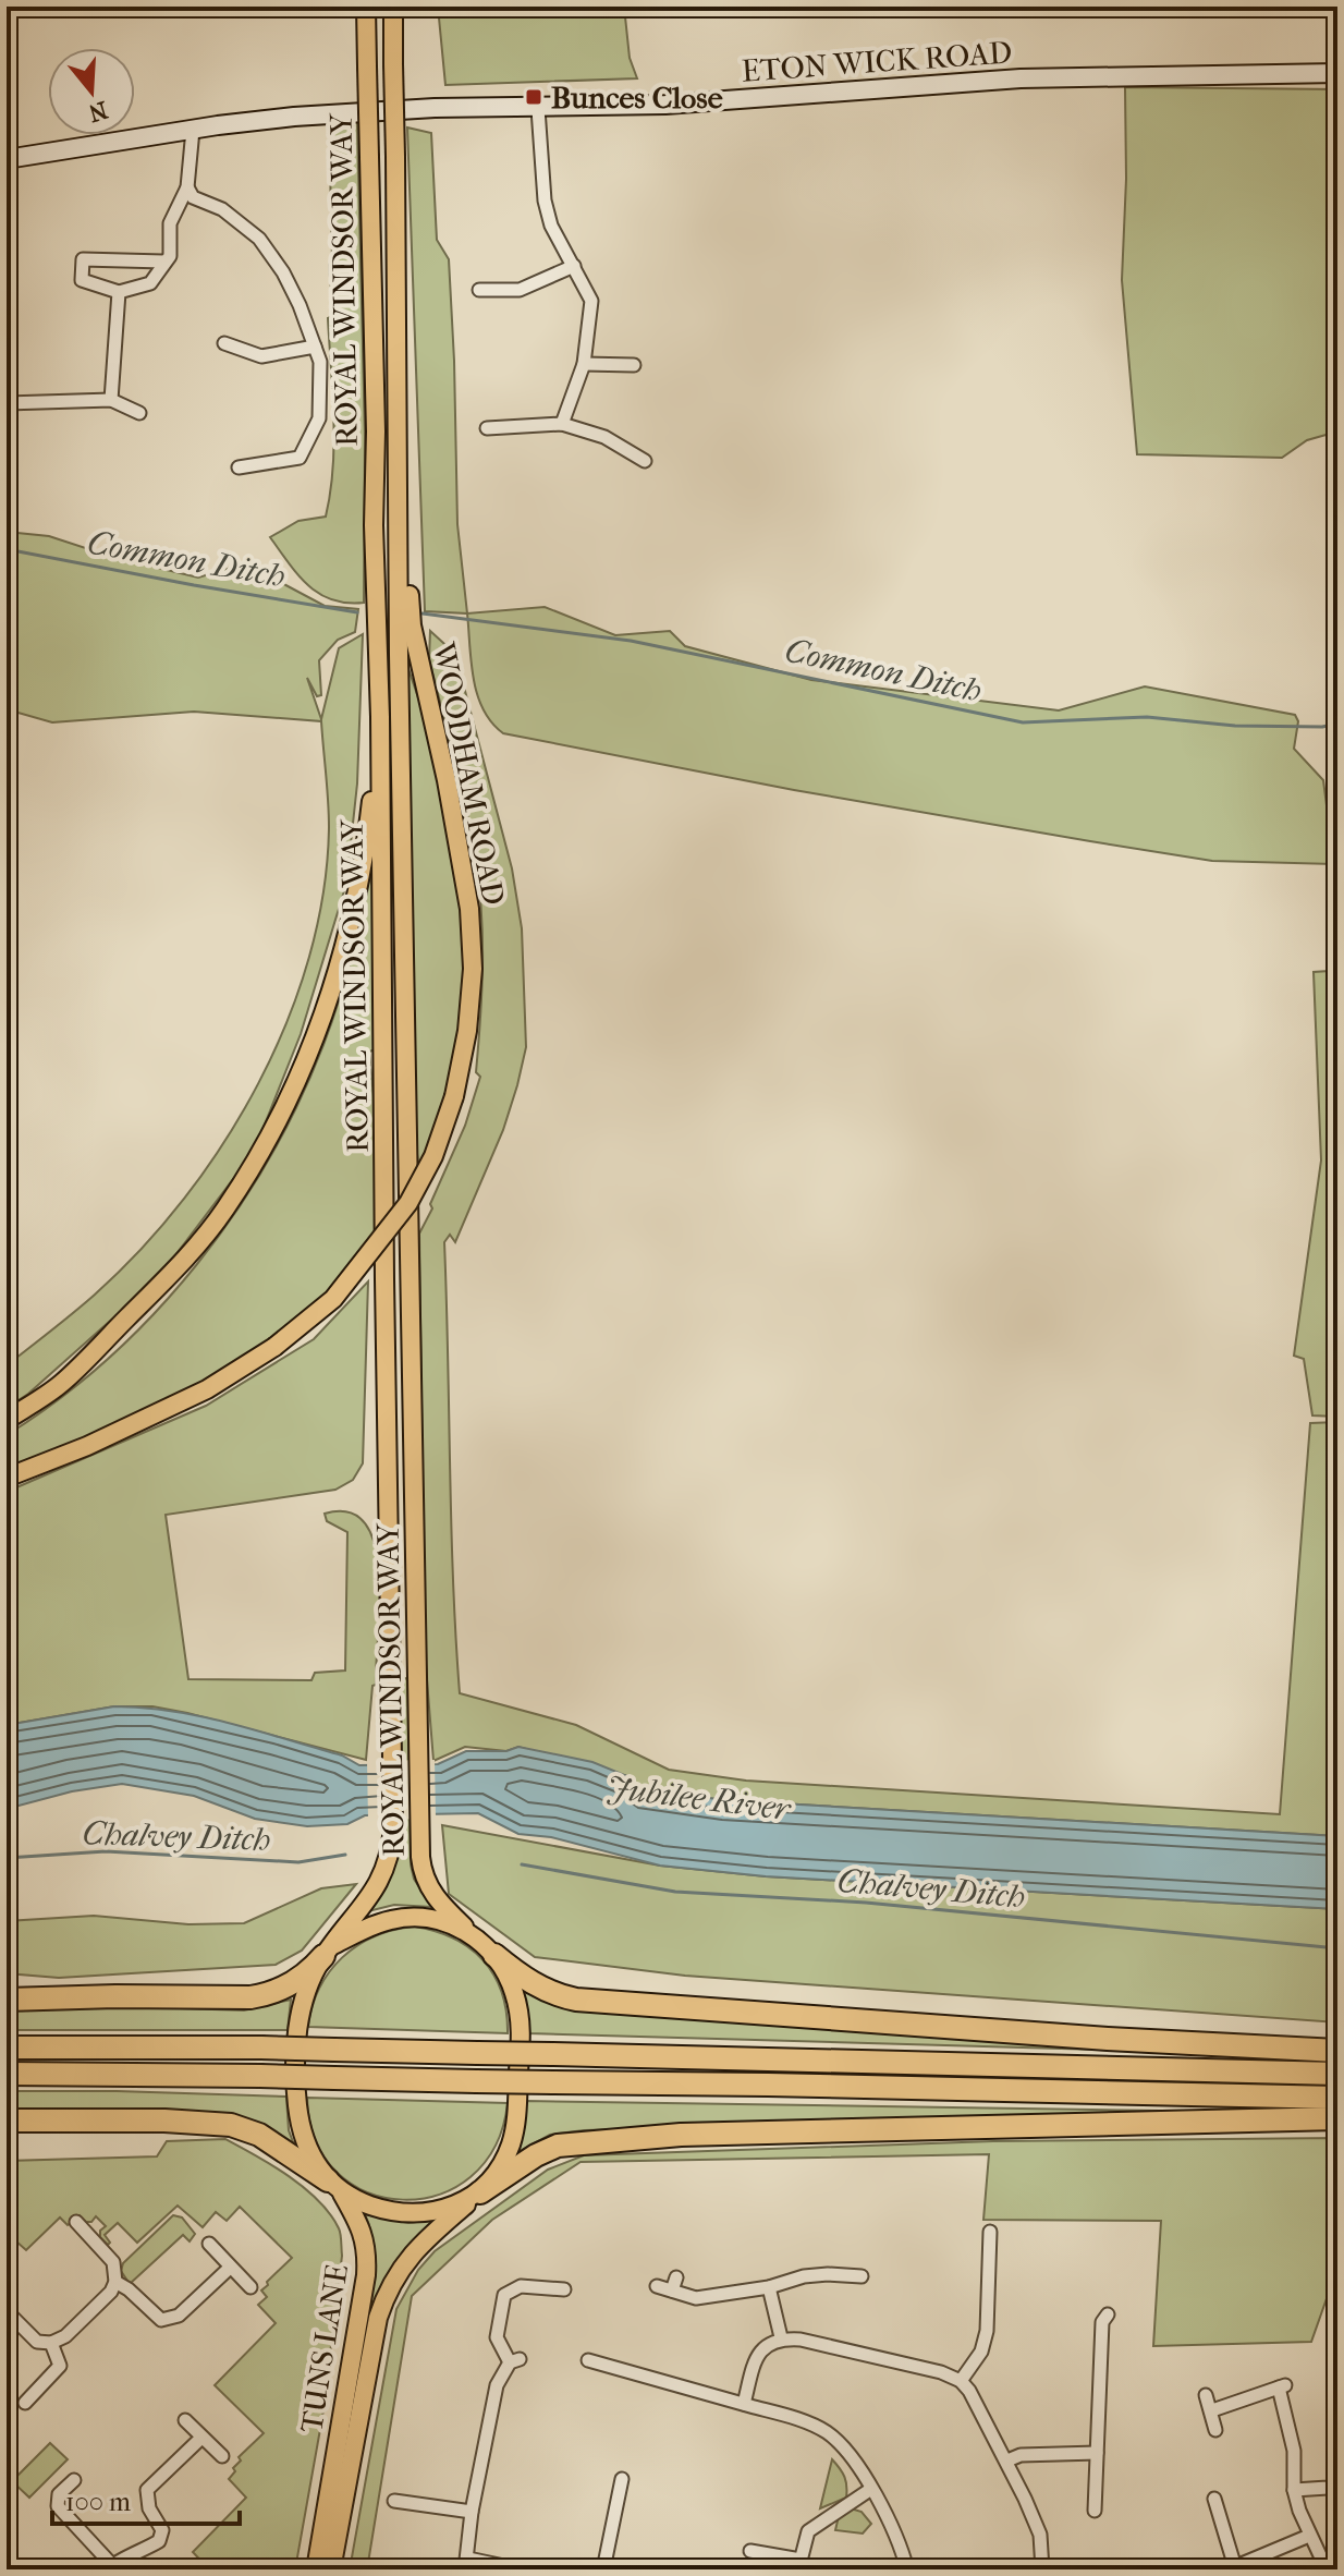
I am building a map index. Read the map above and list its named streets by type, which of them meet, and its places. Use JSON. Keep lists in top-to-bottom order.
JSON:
{
  "streets": {
    "main road": [
      "ETON WICK ROAD",
      "ROYAL WINDSOR WAY",
      "WOODHAM ROAD",
      "TUNS LANE"
    ]
  },
  "crossings": [
    ["ROYAL WINDSOR WAY", "WOODHAM ROAD"],
    ["ROYAL WINDSOR WAY", "TUNS LANE"]
  ],
  "water": ["Common Ditch", "Jubilee River", "Chalvey Ditch"],
  "places": {
    "transit": ["Bunces Close"]
  },
  "scale_bar": "100 m",
  "north": "bottom"
}
